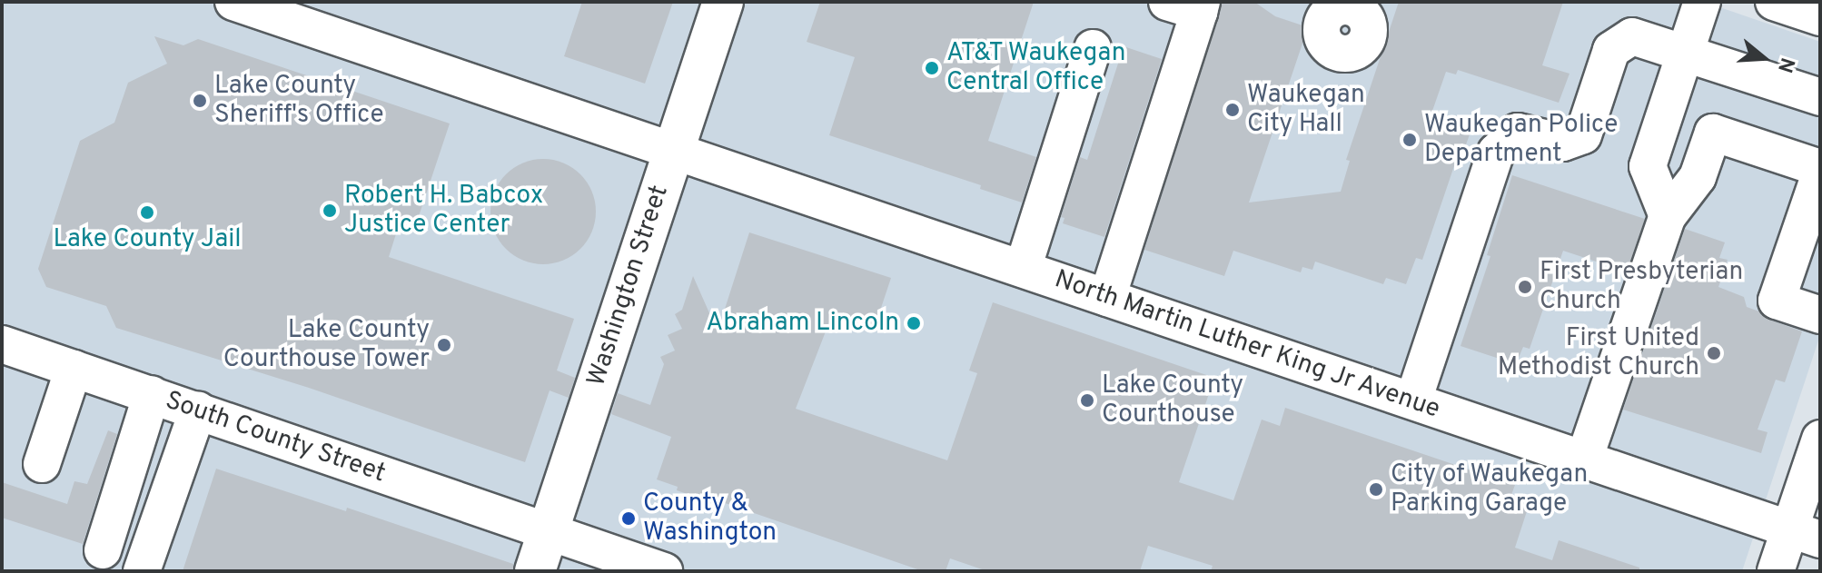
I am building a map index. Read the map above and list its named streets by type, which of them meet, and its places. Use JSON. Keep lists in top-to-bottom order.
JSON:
{
  "streets": {
    "main road": ["Washington Street"],
    "street": ["North Martin Luther King Jr Avenue", "South County Street"]
  },
  "crossings": [
    ["Washington Street", "North Martin Luther King Jr Avenue"],
    ["Washington Street", "South County Street"]
  ],
  "places": [
    "AT&T Waukegan Central Office",
    "Lake County Sheriff's Office",
    "Waukegan City Hall",
    "Waukegan Police Department",
    "Robert H. Babcox Justice Center",
    "Lake County Jail",
    "First Presbyterian Church",
    "Abraham Lincoln",
    "Lake County Courthouse Tower",
    "First United Methodist Church",
    "Lake County Courthouse",
    "City of Waukegan Parking Garage",
    "County & Washington"
  ],
  "north": "right"
}
